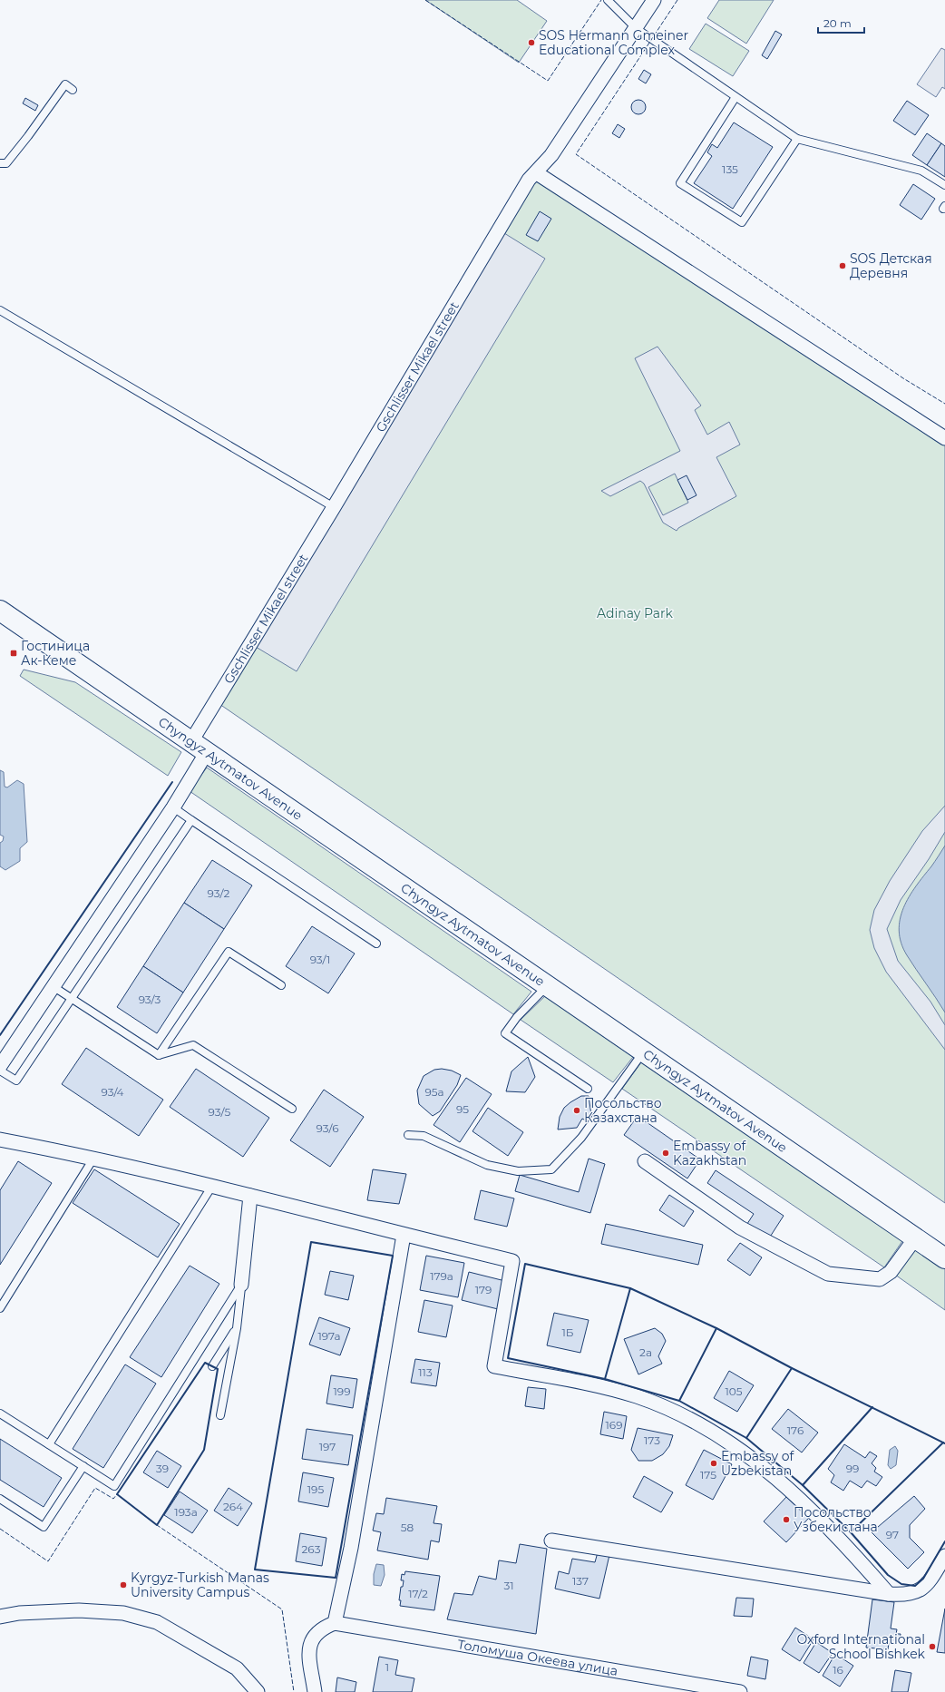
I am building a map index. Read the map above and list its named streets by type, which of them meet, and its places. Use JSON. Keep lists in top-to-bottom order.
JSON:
{
  "streets": {
    "main road": ["Chyngyz Aytmatov Avenue"],
    "street": ["Gschlisser Mikael street", "Толомуша Океева улица"]
  },
  "crossings": [
    ["Gschlisser Mikael street", "Chyngyz Aytmatov Avenue"]
  ],
  "parks": ["Adinay Park"],
  "places": {
    "other": [
      "SOS Hermann Gmeiner Educational Complex",
      "SOS Детская Деревня",
      "Посольство Казахстана",
      "Embassy of Kazakhstan",
      "Embassy of Uzbekistan",
      "Посольство Узбекистана",
      "Kyrgyz-Turkish Manas University Campus",
      "Oxford International School Bishkek"
    ],
    "transit": ["Гостиница Ак-Кеме"]
  },
  "house_numbers": [
    "135",
    "93/2",
    "93/1",
    "93/3",
    "93/4",
    "95а",
    "95",
    "93/5",
    "93/6",
    "179а",
    "179",
    "1Б",
    "197а",
    "2а",
    "113",
    "199",
    "105",
    "169",
    "176",
    "173",
    "197",
    "39",
    "99",
    "175",
    "195",
    "264",
    "193а",
    "58",
    "97",
    "263",
    "137",
    "31",
    "17/2",
    "1",
    "16"
  ],
  "scale_bar": "20 m"
}
